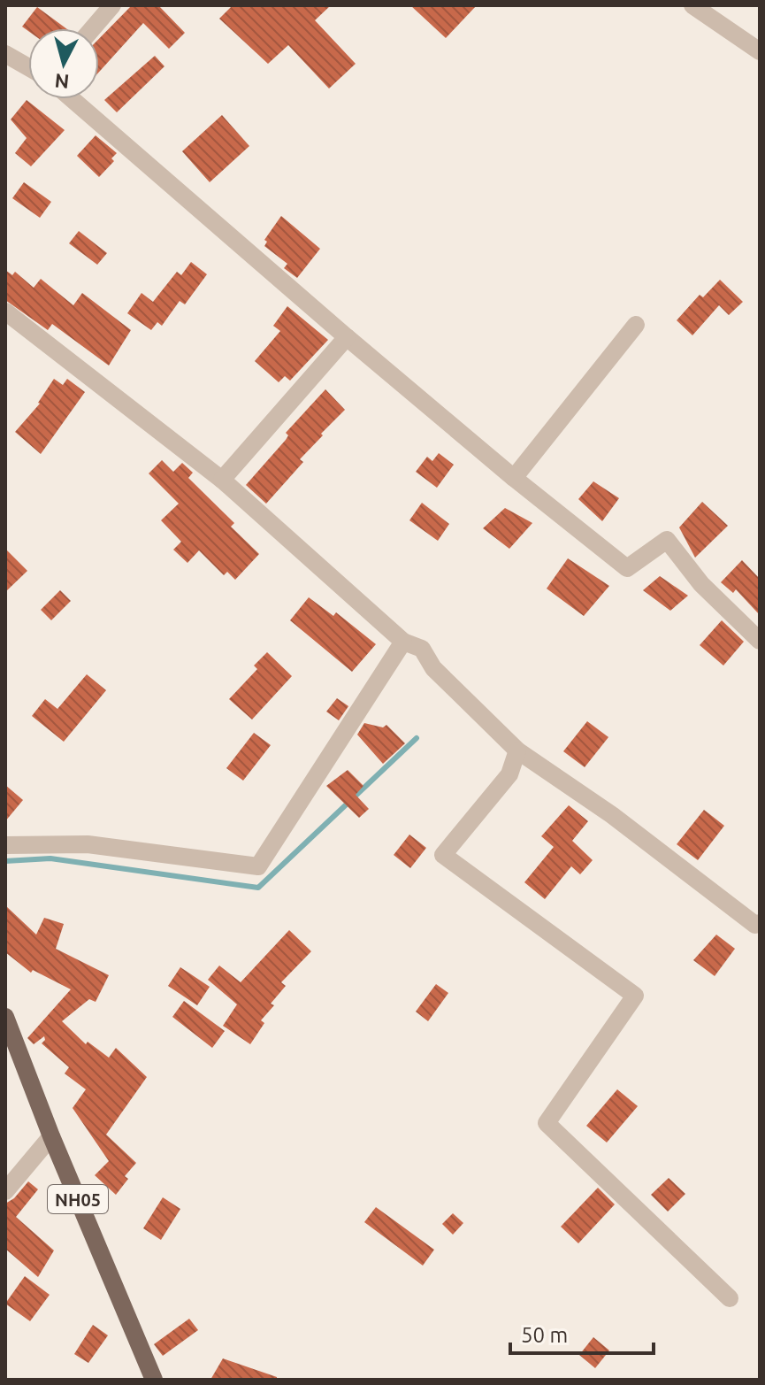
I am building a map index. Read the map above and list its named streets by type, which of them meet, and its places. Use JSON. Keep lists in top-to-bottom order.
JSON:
{
  "streets": {
    "main road": ["NH05"]
  },
  "scale_bar": "50 m",
  "north": "bottom"
}
